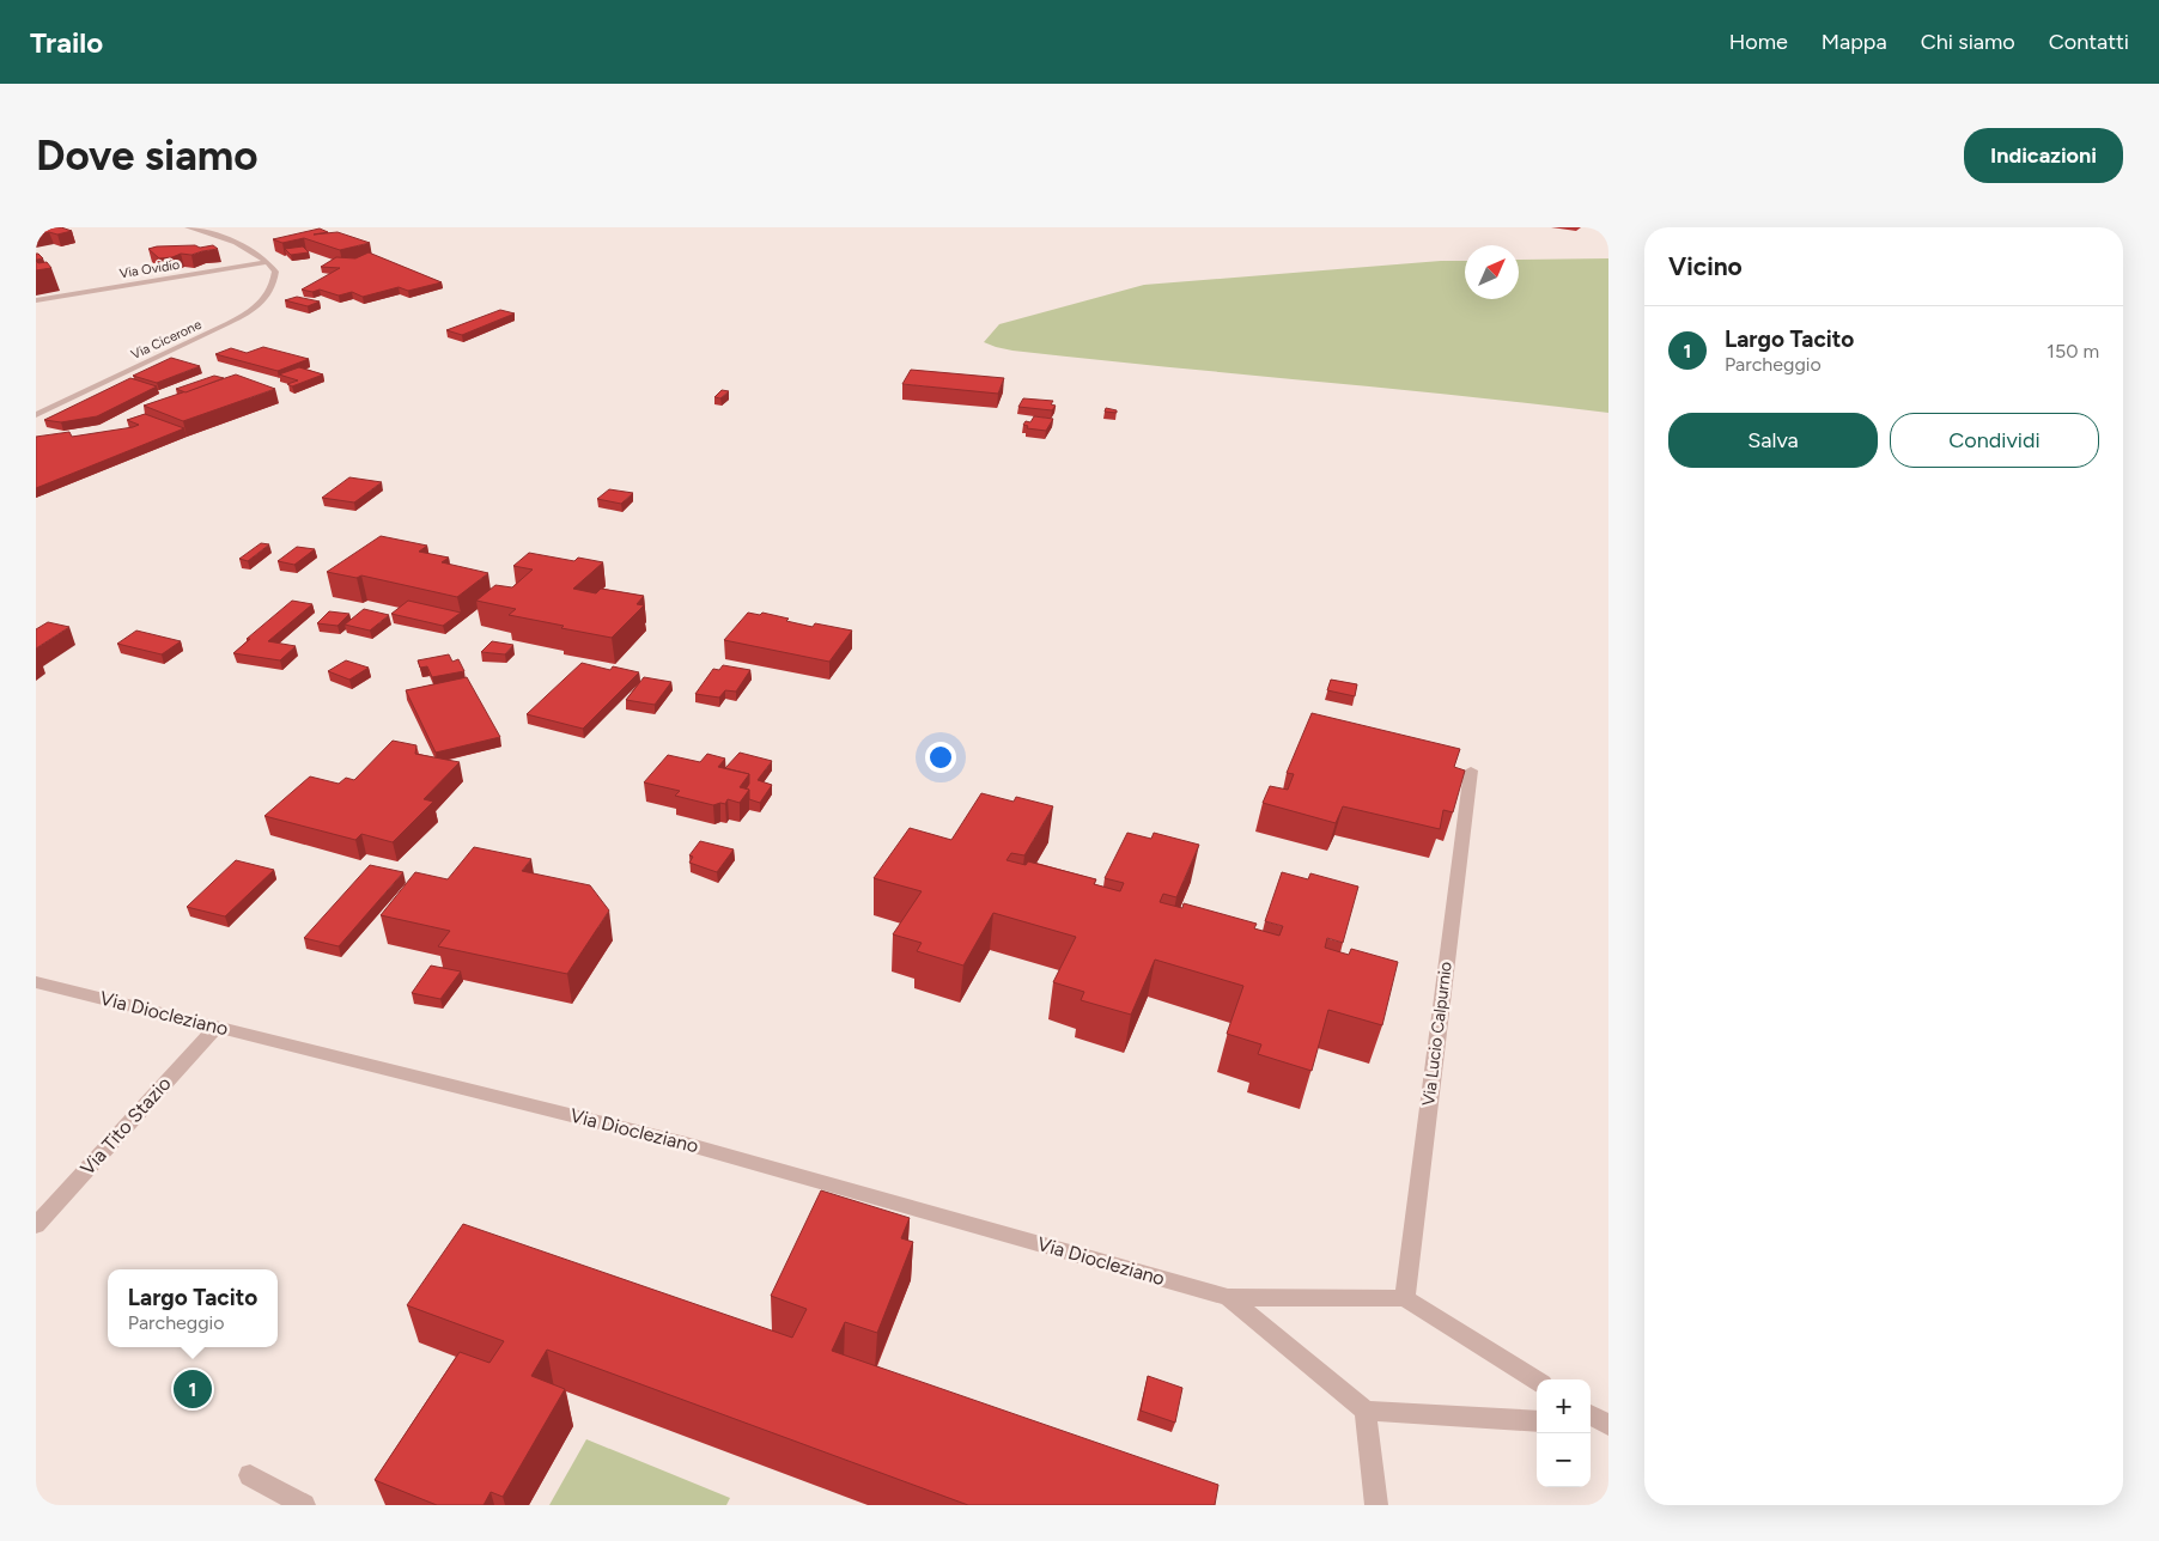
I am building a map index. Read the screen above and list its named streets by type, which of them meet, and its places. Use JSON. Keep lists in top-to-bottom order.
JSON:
{
  "streets": {
    "street": [
      "Via Ovidio",
      "Via Cicerone",
      "Via Diocleziano",
      "Via Lucio Calpurnio",
      "Via Tito Stazio"
    ]
  },
  "crossings": [
    ["Via Ovidio", "Via Cicerone"],
    ["Via Diocleziano", "Via Lucio Calpurnio"],
    ["Via Diocleziano", "Via Tito Stazio"]
  ],
  "north": "top right",
  "page": {
    "header": "Trailo",
    "nav": [
      "Home",
      "Mappa",
      "Chi siamo",
      "Contatti"
    ],
    "buttons": [
      "Indicazioni",
      ["Salva", "Condividi"]
    ],
    "title": "Dove siamo",
    "heading": "Vicino",
    "list": [
      {
        "mark": "1",
        "name": "Largo Tacito",
        "note": "Parcheggio",
        "value": "150 m"
      }
    ],
    "popup": ["Largo Tacito", "Parcheggio"],
    "pins": "1",
    "map_buttons": ["+", "−"]
  }
}
